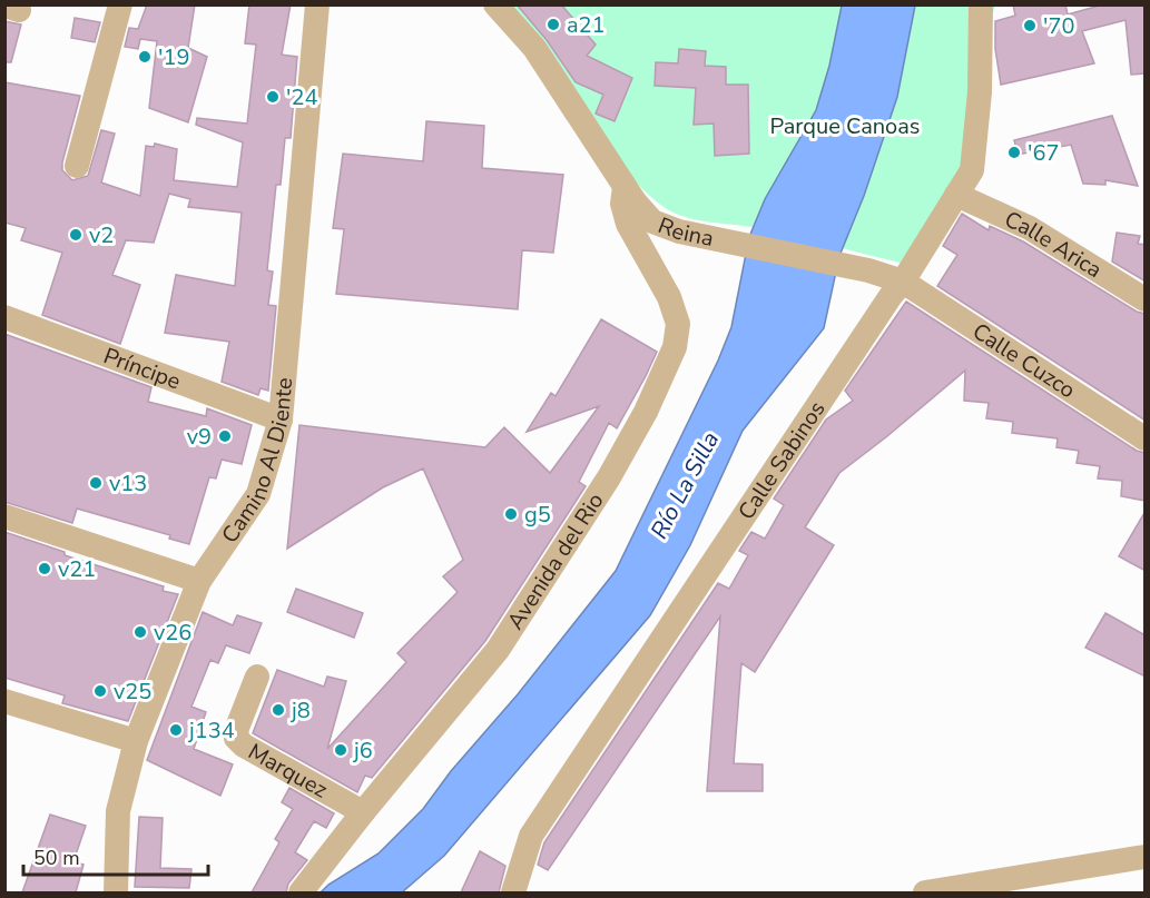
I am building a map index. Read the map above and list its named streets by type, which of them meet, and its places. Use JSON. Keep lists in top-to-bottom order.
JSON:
{
  "streets": {
    "street": [
      "Reina",
      "Calle Arica",
      "Calle Cuzco",
      "Príncipe",
      "Camino Al Diente",
      "Calle Sabinos",
      "Avenida del Rio",
      "Marquez"
    ]
  },
  "crossings": [
    ["Reina", "Calle Cuzco"],
    ["Reina", "Calle Sabinos"],
    ["Reina", "Avenida del Rio"],
    ["Calle Arica", "Calle Sabinos"],
    ["Calle Cuzco", "Calle Sabinos"],
    ["Príncipe", "Camino Al Diente"],
    ["Avenida del Rio", "Marquez"]
  ],
  "water": ["Río La Silla"],
  "parks": ["Parque Canoas"],
  "places": [
    "a21",
    "'70",
    "'19",
    "'24",
    "'67",
    "v2",
    "v9",
    "v13",
    "g5",
    "v21",
    "v26",
    "v25",
    "j8",
    "j134",
    "j6"
  ],
  "scale_bar": "50 m"
}
